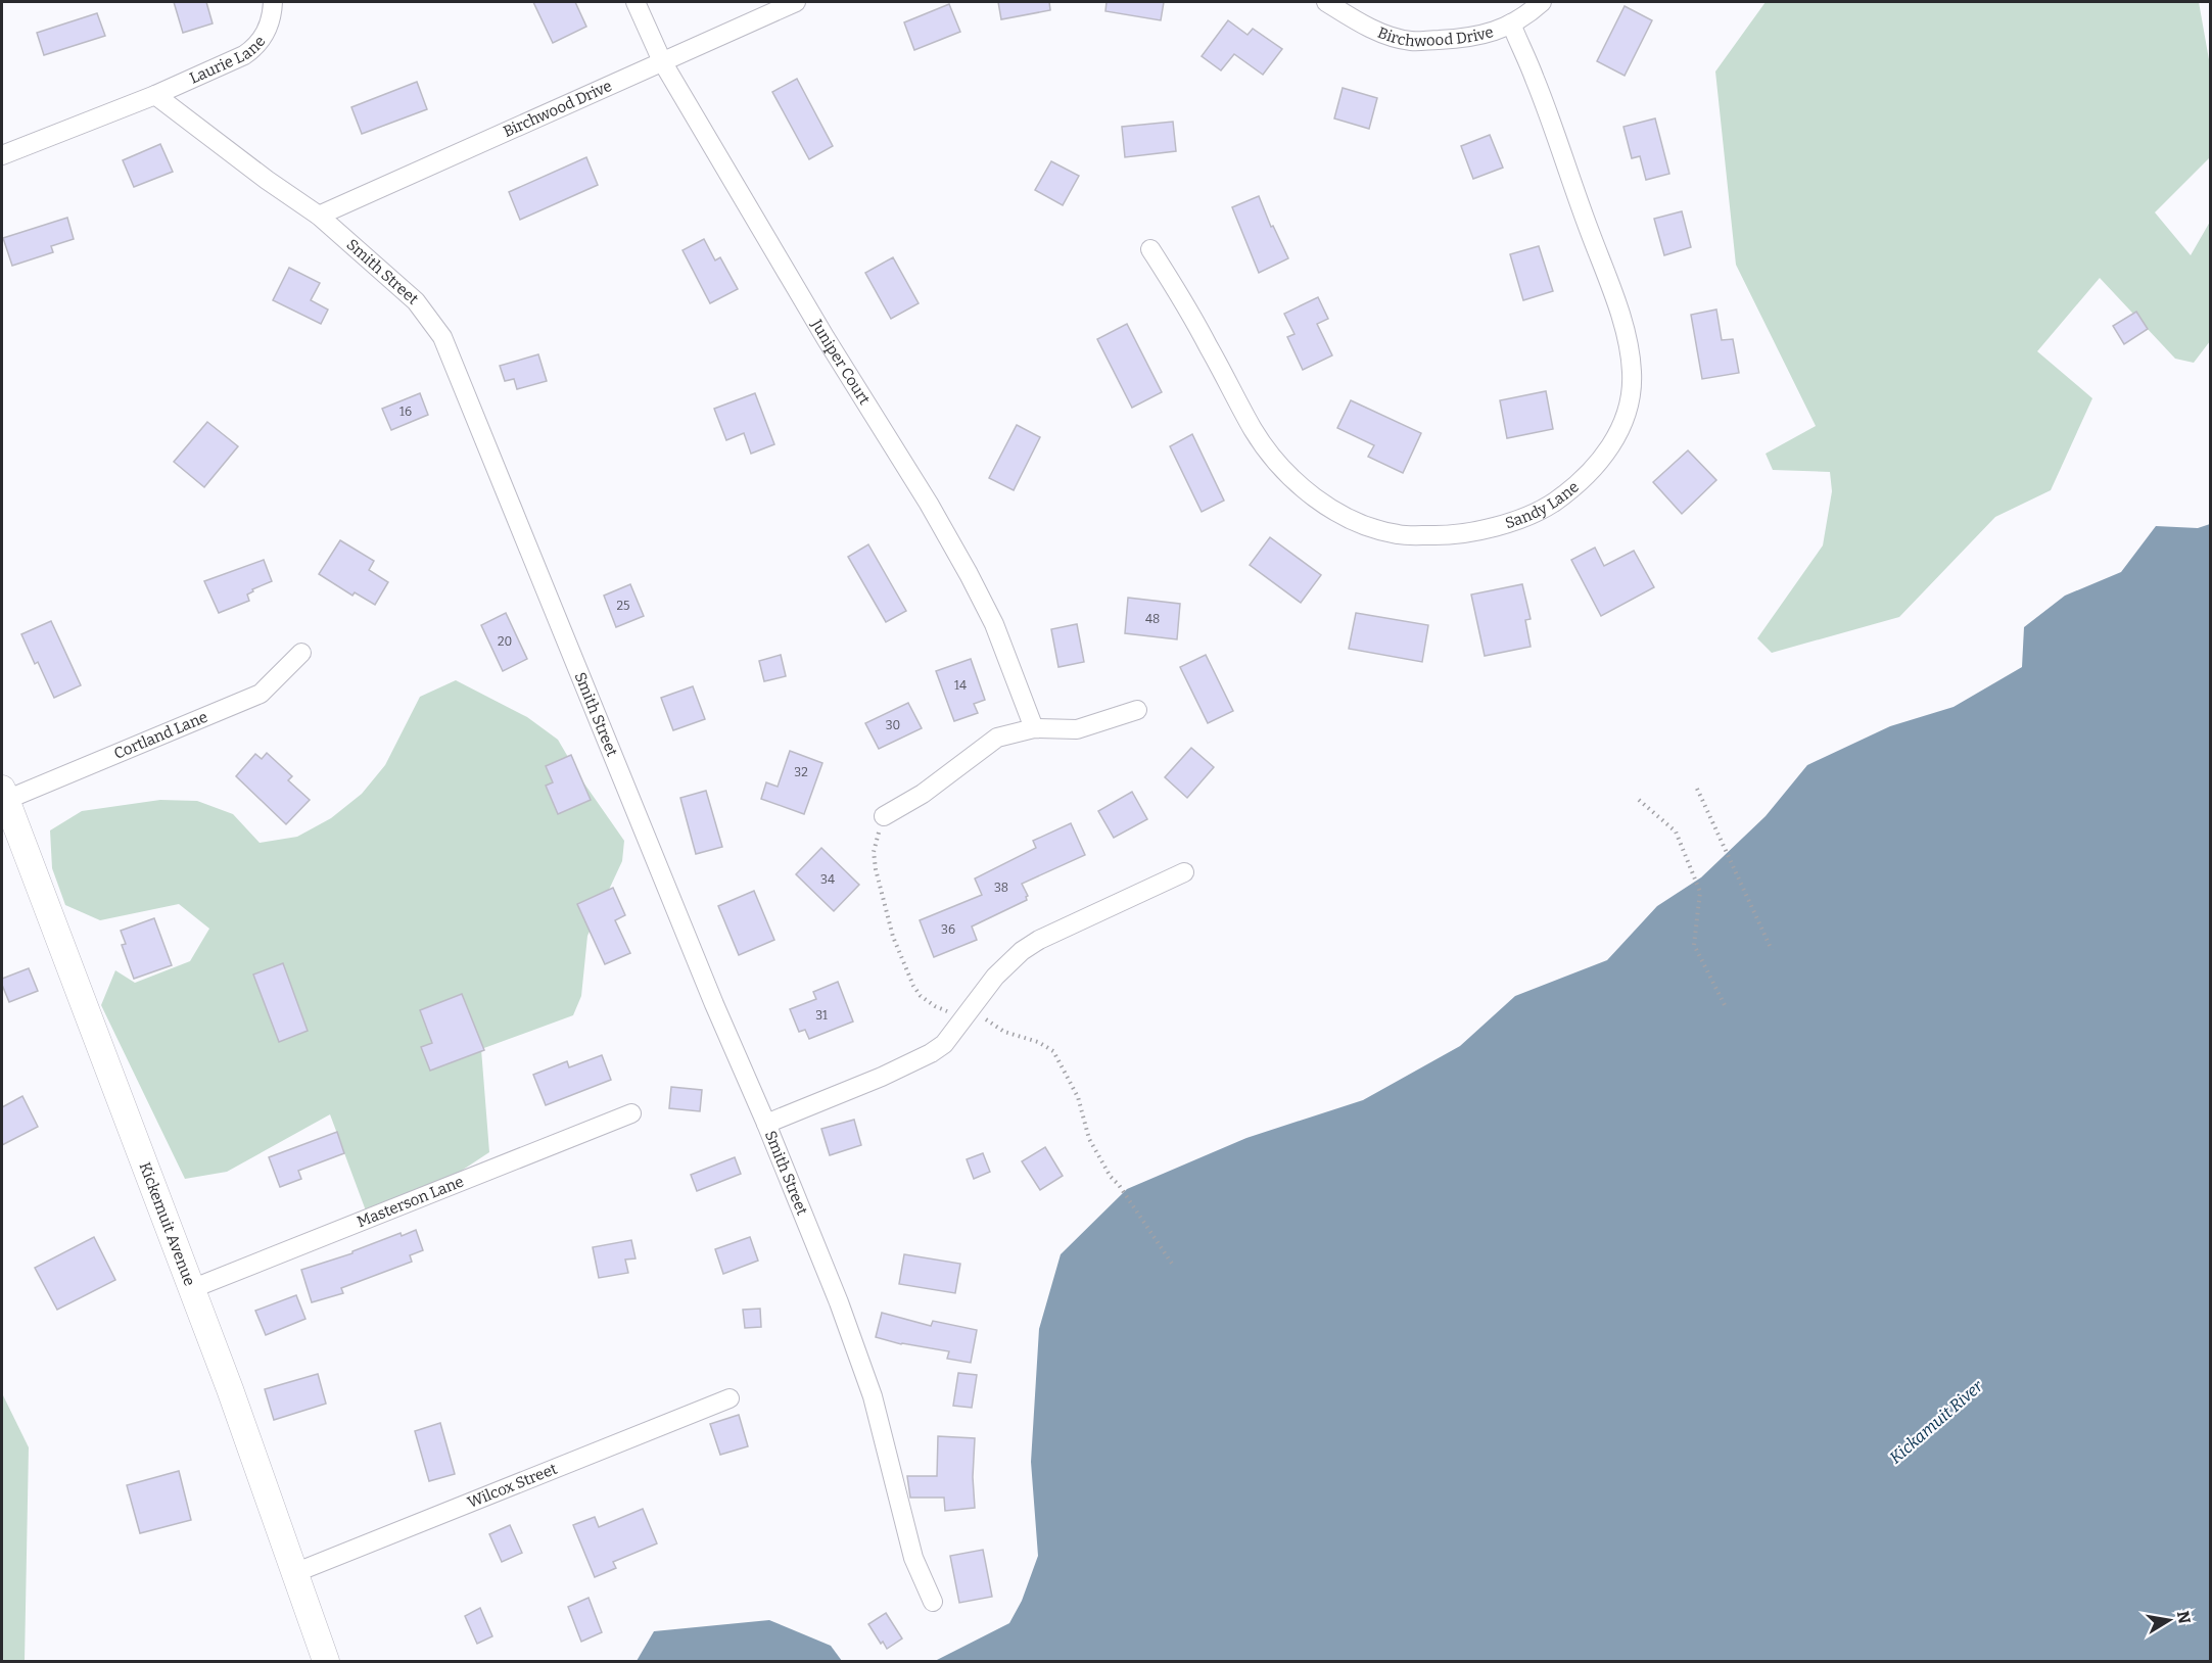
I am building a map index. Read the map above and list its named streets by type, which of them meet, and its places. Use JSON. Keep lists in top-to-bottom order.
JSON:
{
  "streets": {
    "street": [
      "Birchwood Drive",
      "Laurie Lane",
      "Smith Street",
      "Juniper Court",
      "Sandy Lane",
      "Cortland Lane",
      "Masterson Lane",
      "Kickemuit Avenue",
      "Wilcox Street"
    ]
  },
  "crossings": [
    ["Birchwood Drive", "Smith Street"],
    ["Birchwood Drive", "Juniper Court"],
    ["Birchwood Drive", "Sandy Lane"],
    ["Laurie Lane", "Smith Street"],
    ["Cortland Lane", "Kickemuit Avenue"],
    ["Masterson Lane", "Kickemuit Avenue"],
    ["Kickemuit Avenue", "Wilcox Street"]
  ],
  "water": ["Kickamuit River"],
  "house_numbers": [
    "16",
    "25",
    "48",
    "20",
    "14",
    "30",
    "32",
    "34",
    "38",
    "36",
    "31"
  ],
  "north": "right"
}
